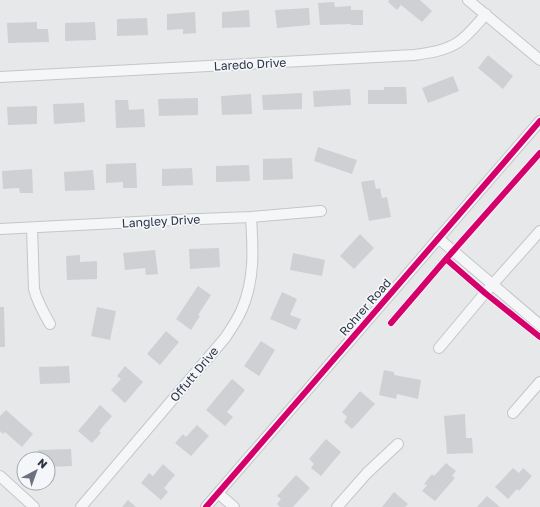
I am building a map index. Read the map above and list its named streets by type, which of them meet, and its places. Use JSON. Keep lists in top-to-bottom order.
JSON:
{
  "streets": {
    "street": [
      "Laredo Drive",
      "Langley Drive",
      "Rohrer Road",
      "Offutt Drive"
    ]
  },
  "crossings": [
    ["Langley Drive", "Offutt Drive"]
  ],
  "north": "top right"
}
